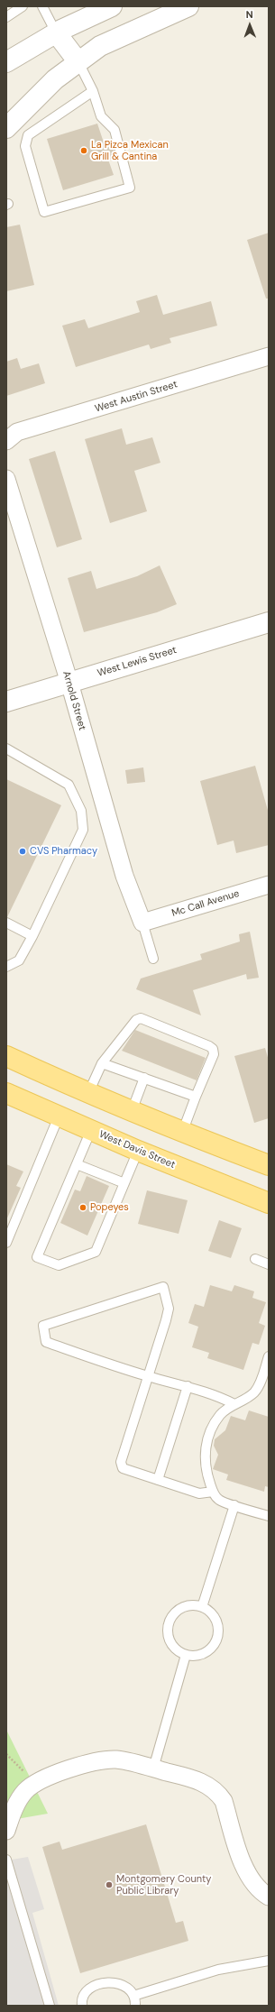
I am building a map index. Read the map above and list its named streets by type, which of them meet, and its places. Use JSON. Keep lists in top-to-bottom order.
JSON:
{
  "streets": {
    "main road": ["West Davis Street"],
    "street": [
      "West Austin Street",
      "West Lewis Street",
      "Arnold Street",
      "Mc Call Avenue"
    ]
  },
  "crossings": [
    ["West Lewis Street", "Arnold Street"],
    ["Arnold Street", "Mc Call Avenue"]
  ],
  "places": [
    "La Pizca Mexican Grill & Cantina",
    "CVS Pharmacy",
    "Popeyes",
    "Montgomery County Public Library"
  ],
  "north": "top"
}
